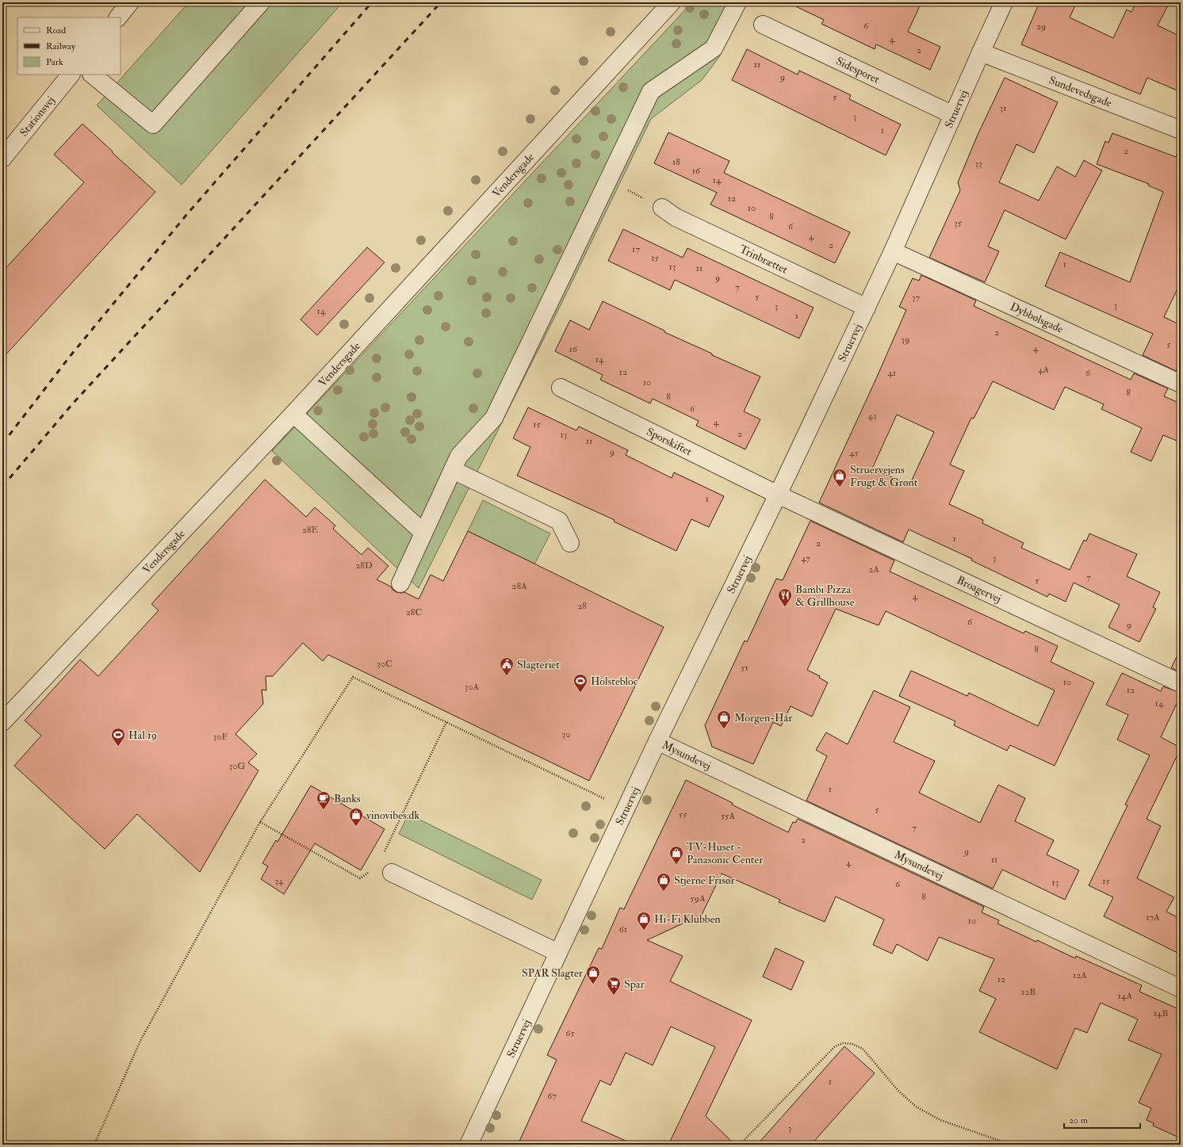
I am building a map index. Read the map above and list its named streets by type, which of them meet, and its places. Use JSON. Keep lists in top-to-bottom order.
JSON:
{
  "streets": {
    "street": [
      "Sidesporet",
      "Sundevedsgade",
      "Struervej",
      "Stationsvej",
      "Vendersgade",
      "Trinbrættet",
      "Dybbølsgade",
      "Sporskiftet",
      "Broagervej",
      "Mysundevej"
    ]
  },
  "crossings": [
    ["Sidesporet", "Struervej"],
    ["Sundevedsgade", "Struervej"],
    ["Struervej", "Trinbrættet"],
    ["Struervej", "Dybbølsgade"],
    ["Struervej", "Sporskiftet"],
    ["Struervej", "Broagervej"],
    ["Struervej", "Mysundevej"],
    ["Sporskiftet", "Broagervej"]
  ],
  "places": {
    "shop": [
      "Struervejens Frugt & Grønt",
      "Morgen-Hår",
      "vinovibes.dk",
      "TV-Huset - Panasonic Center",
      "Stjerne Frisør",
      "Hi-Fi Klubben",
      "SPAR Slagter"
    ],
    "restaurant": ["Bambi Pizza & Grillhouse"],
    "public building": ["Slagteriet"],
    "sports": ["Holstebloc", "Hal 19"],
    "cafe": ["Banks"],
    "supermarket": ["Spar"]
  },
  "house_numbers": [
    "6",
    "29",
    "4",
    "2",
    "11",
    "9",
    "5",
    "31",
    "3",
    "1",
    "2",
    "18",
    "33",
    "16",
    "14",
    "12",
    "10",
    "8",
    "35",
    "6",
    "4",
    "2",
    "17",
    "15",
    "1",
    "13",
    "11",
    "9",
    "7",
    "5",
    "37",
    "3",
    "3",
    "14",
    "1",
    "2",
    "39",
    "5",
    "4",
    "16",
    "14",
    "4A",
    "12",
    "41",
    "6",
    "10",
    "8",
    "8",
    "6",
    "43",
    "4",
    "15",
    "2",
    "13",
    "11",
    "9",
    "45",
    "1",
    "28E",
    "1",
    "2",
    "47",
    "3",
    "28D",
    "2A",
    "7",
    "5",
    "28A",
    "4",
    "28",
    "28C",
    "6",
    "9",
    "8",
    "30C",
    "51",
    "10",
    "30A",
    "12",
    "14",
    "30",
    "30F",
    "30G",
    "1",
    "5",
    "55",
    "55A",
    "7",
    "2",
    "9",
    "11",
    "4",
    "34",
    "15",
    "13",
    "6",
    "8",
    "59A",
    "17A",
    "10",
    "61",
    "12A",
    "12",
    "12B",
    "14A",
    "14B",
    "65",
    "1",
    "67",
    "3"
  ],
  "legend": ["Road", "Railway", "Park"],
  "scale_bar": "20 m"
}
